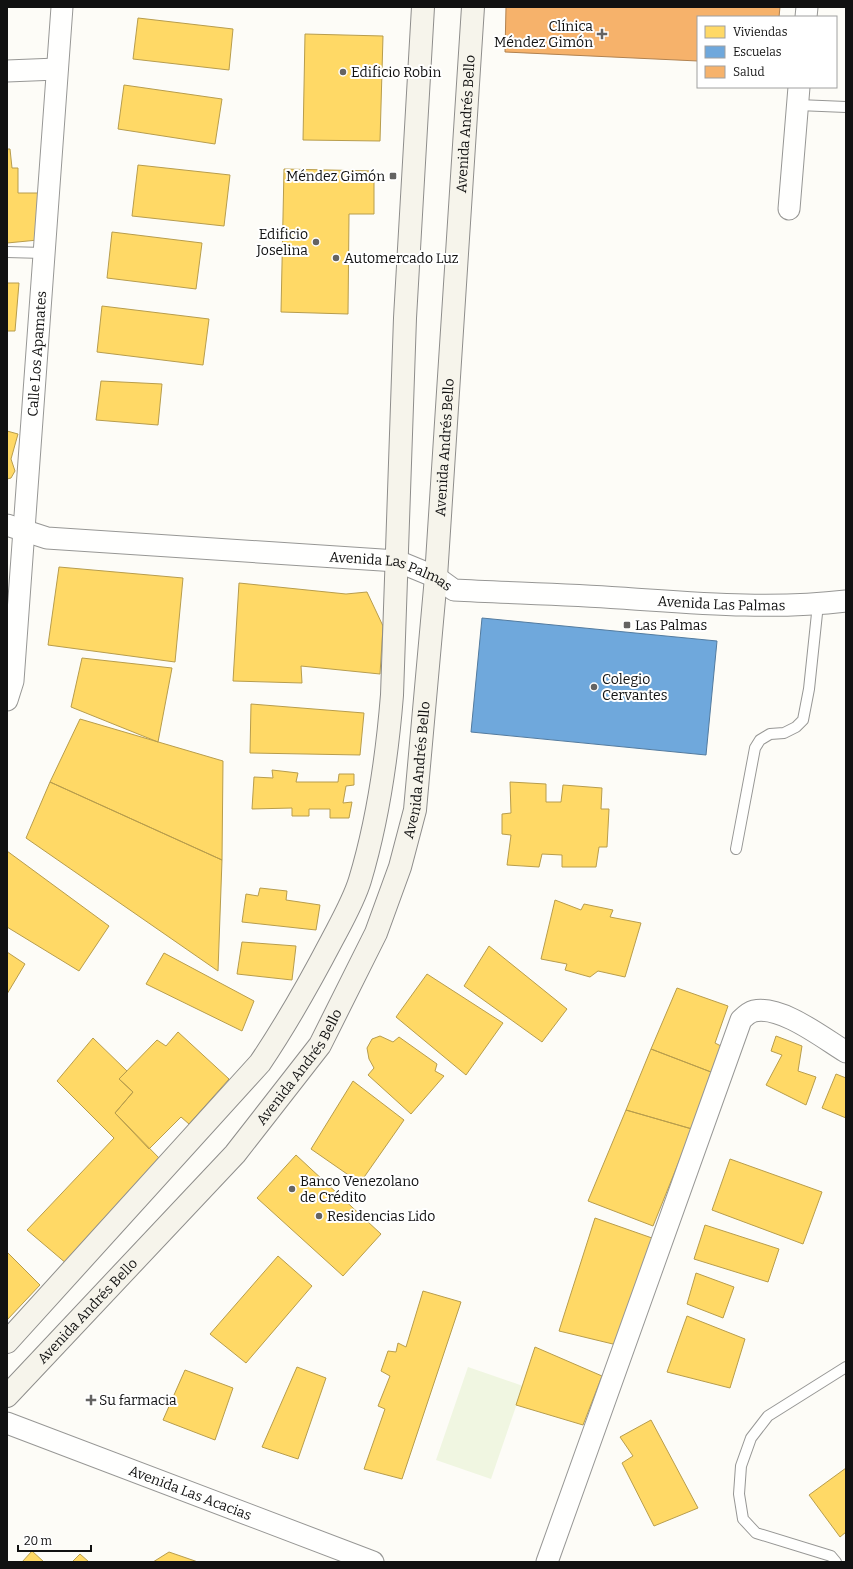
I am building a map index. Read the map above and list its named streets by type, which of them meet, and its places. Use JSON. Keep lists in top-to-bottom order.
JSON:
{
  "streets": {
    "street": [
      "Avenida Andrés Bello",
      "Calle Los Apamates",
      "Avenida Las Palmas",
      "Avenida Las Acacias"
    ]
  },
  "crossings": [
    ["Avenida Andrés Bello", "Avenida Las Palmas"],
    ["Calle Los Apamates", "Avenida Las Palmas"]
  ],
  "places": {
    "health": ["Clínica Méndez Gimón", "Su farmacia"],
    "other": [
      "Edificio Robin",
      "Edificio Joselina",
      "Automercado Luz",
      "Colegio Cervantes",
      "Banco Venezolano de Crédito",
      "Residencias Lido"
    ],
    "transit": ["Méndez Gimón", "Las Palmas"]
  },
  "legend": ["Viviendas", "Escuelas", "Salud"],
  "scale_bar": "20 m"
}
